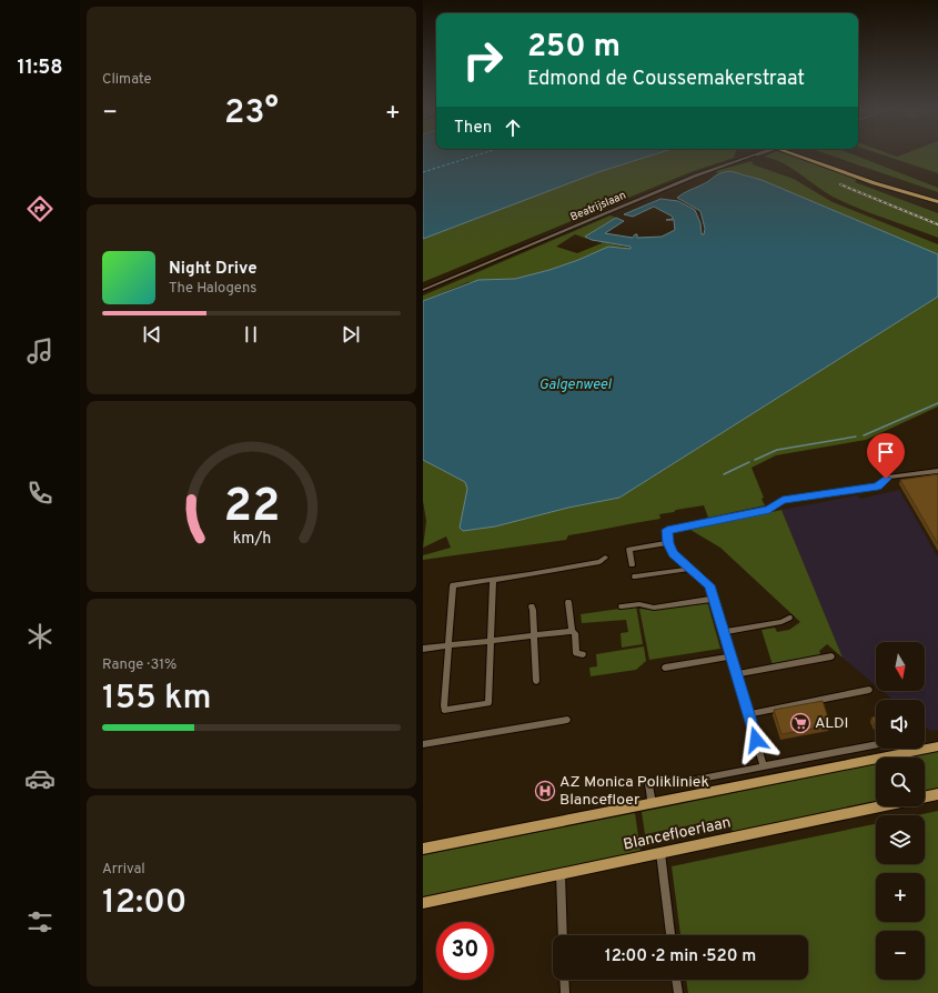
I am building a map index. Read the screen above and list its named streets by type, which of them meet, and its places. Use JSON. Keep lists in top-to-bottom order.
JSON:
{
  "streets": {
    "main road": ["Blancefloerlaan"],
    "street": ["Beatrijslaan"]
  },
  "water": ["Galgenweel"],
  "places": {
    "supermarket": ["ALDI"],
    "hospital": ["AZ Monica Polikliniek Blancefloer"]
  },
  "north": "bottom",
  "page": {
    "tabs": "11:58",
    "tile": [
      "Climate",
      ["Range · 31%", "155 km"],
      ["Arrival", "12:00"]
    ],
    "turn": ["250 m", "Edmond de Coussemakerstraat"],
    "heat": ["−", "23°", "+"],
    "then": "Then",
    "song": ["Night Drive", "The Halogens"],
    "map_buttons": ["+", "−"],
    "limit": "30",
    "trip": "12:00 · 2 min · 520 m",
    "gauge": ["22", "km/h"]
  }
}
